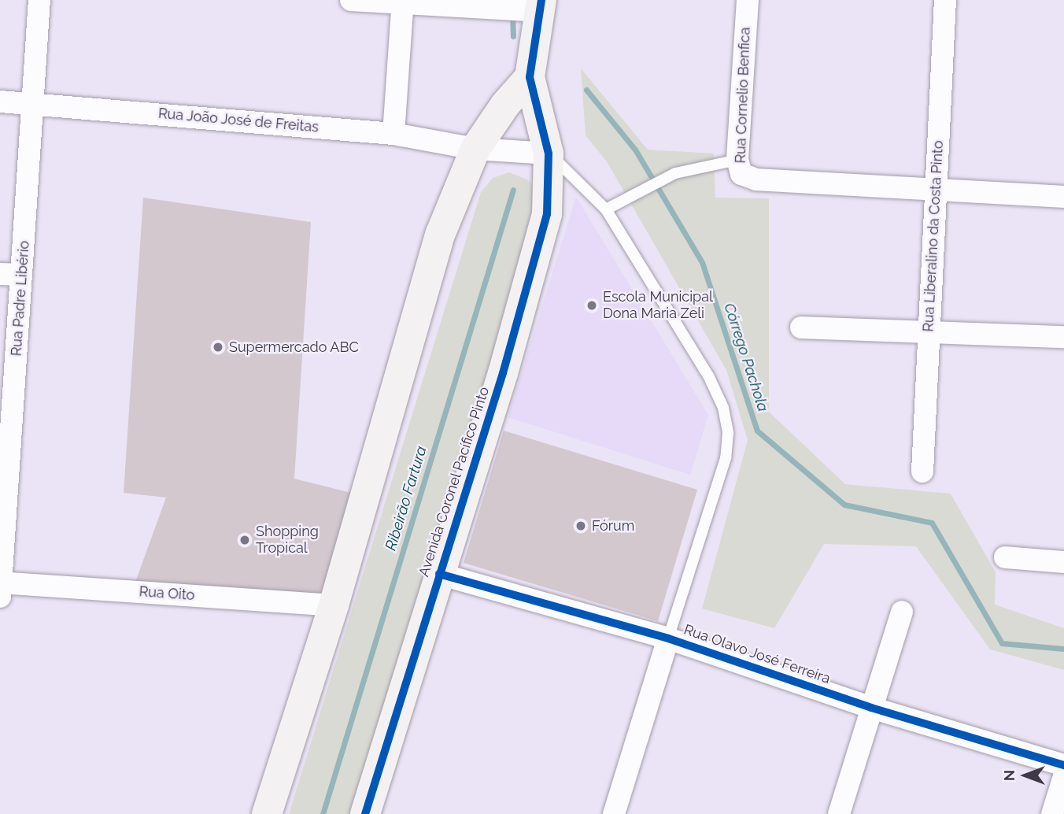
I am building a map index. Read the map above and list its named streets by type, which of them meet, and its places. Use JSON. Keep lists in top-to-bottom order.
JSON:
{
  "streets": {
    "street": [
      "Rua Cornelio Benfica",
      "Rua João José de Freitas",
      "Rua Liberalino da Costa Pinto",
      "Rua Padre Libério",
      "Avenida Coronel Pacífico Pinto",
      "Rua Oito",
      "Rua Olavo José Ferreira"
    ]
  },
  "crossings": [
    ["Rua Cornelio Benfica", "Rua Liberalino da Costa Pinto"],
    ["Rua João José de Freitas", "Rua Padre Libério"],
    ["Rua João José de Freitas", "Avenida Coronel Pacífico Pinto"],
    ["Rua Padre Libério", "Rua Oito"],
    ["Avenida Coronel Pacífico Pinto", "Rua Olavo José Ferreira"]
  ],
  "water": ["Córrego Pachola", "Ribeirão Fartura"],
  "places": [
    "Escola Municipal Dona Maria Zeli",
    "Supermercado ABC",
    "Fórum",
    "Shopping Tropical"
  ],
  "north": "left"
}
